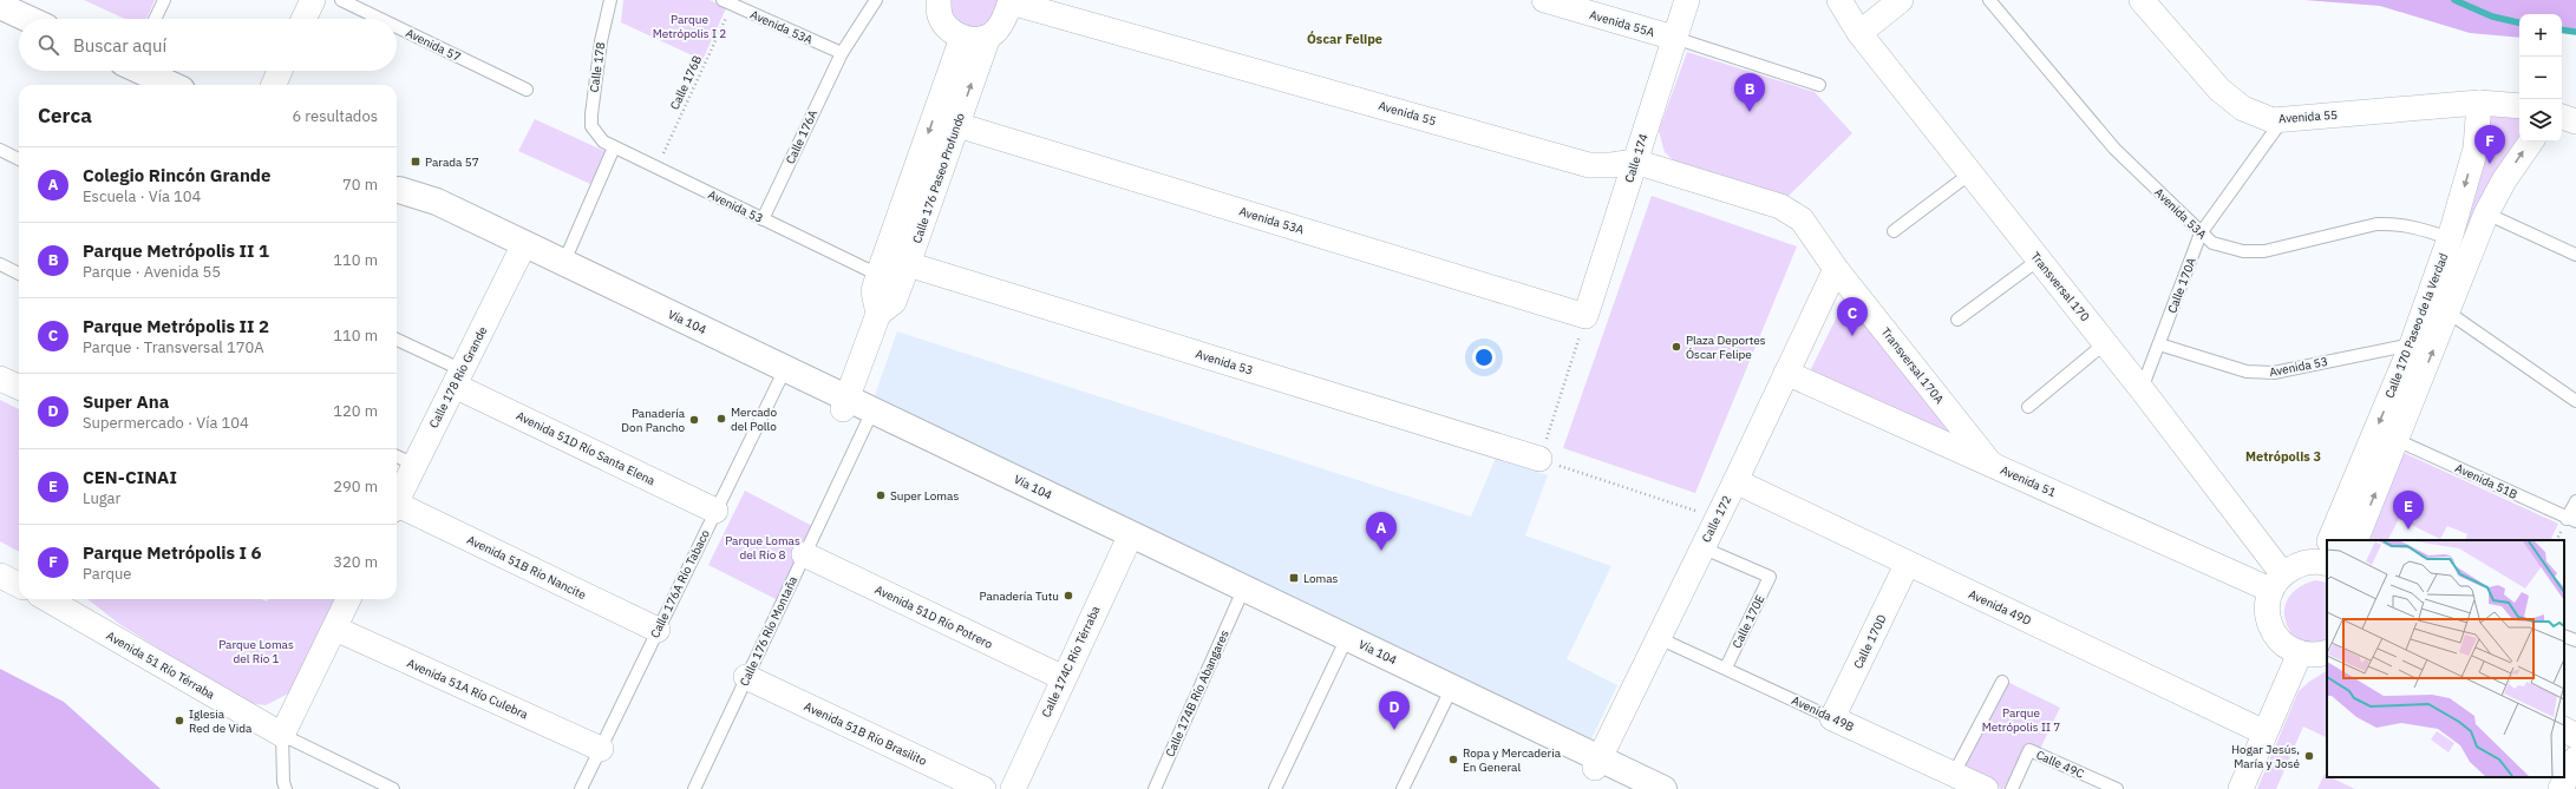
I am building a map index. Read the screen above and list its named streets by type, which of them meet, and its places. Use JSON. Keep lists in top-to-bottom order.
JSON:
{
  "streets": {
    "main road": ["Vía 104"],
    "street": [
      "Avenida 55A",
      "Avenida 53A",
      "Avenida 55",
      "Calle 174",
      "Calle 176 Paseo Profundo",
      "Avenida 53",
      "Transversal 170",
      "Calle 170 Paseo de la Verdad",
      "Transversal 170A",
      "Calle 178 Río Grande",
      "Avenida 51D Río Santa Elena",
      "Avenida 51",
      "Calle 172",
      "Avenida 51B Río Nancite",
      "Avenida 49D",
      "Avenida 51D Río Potrero",
      "Calle 170D",
      "Calle 174C Río Térraba",
      "Avenida 51 Río Térraba",
      "Avenida 51A Río Culebra",
      "Avenida 49B",
      "Avenida 51B Río Brasilito"
    ],
    "lane": [
      "Avenida 57",
      "Calle 178",
      "Calle 176A",
      "Calle 170A",
      "Avenida 51B",
      "Calle 176A Río Tabaco",
      "Calle 170E",
      "Calle 176 Río Montaña",
      "Calle 174B Río Abangares",
      "Calle 49C"
    ],
    "path": ["Calle 176B"]
  },
  "crossings": [
    ["Avenida 55A", "Calle 174"],
    ["Avenida 53A", "Calle 176B"],
    ["Avenida 53A", "Calle 176A"],
    ["Avenida 53A", "Calle 174"],
    ["Avenida 53A", "Calle 176 Paseo Profundo"],
    ["Avenida 53A", "Calle 170A"],
    ["Avenida 53A", "Calle 170 Paseo de la Verdad"],
    ["Calle 178", "Avenida 53"],
    ["Calle 176B", "Avenida 53"],
    ["Avenida 55", "Calle 174"],
    ["Avenida 55", "Calle 170A"],
    ["Avenida 55", "Calle 170 Paseo de la Verdad"],
    ["Avenida 55", "Transversal 170A"],
    ["Calle 176A", "Avenida 53"],
    ["Calle 176 Paseo Profundo", "Avenida 53"],
    ["Calle 176 Paseo Profundo", "Vía 104"],
    ["Avenida 53", "Calle 170A"],
    ["Avenida 53", "Calle 170 Paseo de la Verdad"],
    ["Calle 170A", "Transversal 170"],
    ["Transversal 170", "Avenida 51"],
    ["Vía 104", "Calle 178 Río Grande"],
    ["Vía 104", "Calle 172"],
    ["Vía 104", "Calle 176A Río Tabaco"],
    ["Vía 104", "Calle 176 Río Montaña"],
    ["Vía 104", "Calle 174C Río Térraba"],
    ["Vía 104", "Calle 174B Río Abangares"],
    ["Calle 170 Paseo de la Verdad", "Avenida 51B"],
    ["Transversal 170A", "Avenida 51"],
    ["Transversal 170A", "Calle 172"],
    ["Calle 178 Río Grande", "Avenida 51D Río Santa Elena"],
    ["Avenida 51D Río Santa Elena", "Calle 176A Río Tabaco"],
    ["Avenida 51", "Calle 172"],
    ["Calle 172", "Avenida 49D"],
    ["Calle 172", "Calle 170E"],
    ["Calle 172", "Avenida 49B"],
    ["Avenida 51B Río Nancite", "Calle 176A Río Tabaco"],
    ["Calle 176A Río Tabaco", "Avenida 51A Río Culebra"],
    ["Avenida 49D", "Calle 170D"],
    ["Avenida 51D Río Potrero", "Calle 176 Río Montaña"],
    ["Avenida 51D Río Potrero", "Calle 174C Río Térraba"],
    ["Calle 170E", "Avenida 49B"],
    ["Calle 176 Río Montaña", "Avenida 51B Río Brasilito"],
    ["Calle 170D", "Avenida 49B"]
  ],
  "districts": ["Óscar Felipe", "Metrópolis 3"],
  "parks": [
    "Parque Metrópolis I 2",
    "Parque Lomas del Río 8",
    "Parque Lomas del Río 1",
    "Parque Metrópolis II 7"
  ],
  "places": {
    "transit": ["Parada 57", "Lomas"],
    "other": [
      "Plaza Deportes Óscar Felipe",
      "Mercado del Pollo",
      "Panadería Don Pancho",
      "Super Lomas",
      "Panadería Tutu",
      "Iglesia Red de Vida",
      "Hogar Jesús, María y José",
      "Ropa y Mercaderia En General"
    ]
  },
  "page": {
    "map_buttons": ["+", "−"],
    "search": "Buscar aquí",
    "pins": [
      "B",
      "F",
      "C",
      "E",
      "A",
      "D"
    ],
    "heading": ["Cerca", "6 resultados"],
    "list": [
      {
        "mark": "A",
        "name": "Colegio Rincón Grande",
        "note": "Escuela · Vía 104",
        "value": "70 m"
      },
      {
        "mark": "B",
        "name": "Parque Metrópolis II 1",
        "note": "Parque · Avenida 55",
        "value": "110 m"
      },
      {
        "mark": "C",
        "name": "Parque Metrópolis II 2",
        "note": "Parque · Transversal 170A",
        "value": "110 m"
      },
      {
        "mark": "D",
        "name": "Super Ana",
        "note": "Supermercado · Vía 104",
        "value": "120 m"
      },
      {
        "mark": "E",
        "name": "CEN-CINAI",
        "note": "Lugar",
        "value": "290 m"
      },
      {
        "mark": "F",
        "name": "Parque Metrópolis I 6",
        "note": "Parque",
        "value": "320 m"
      }
    ]
  }
}
